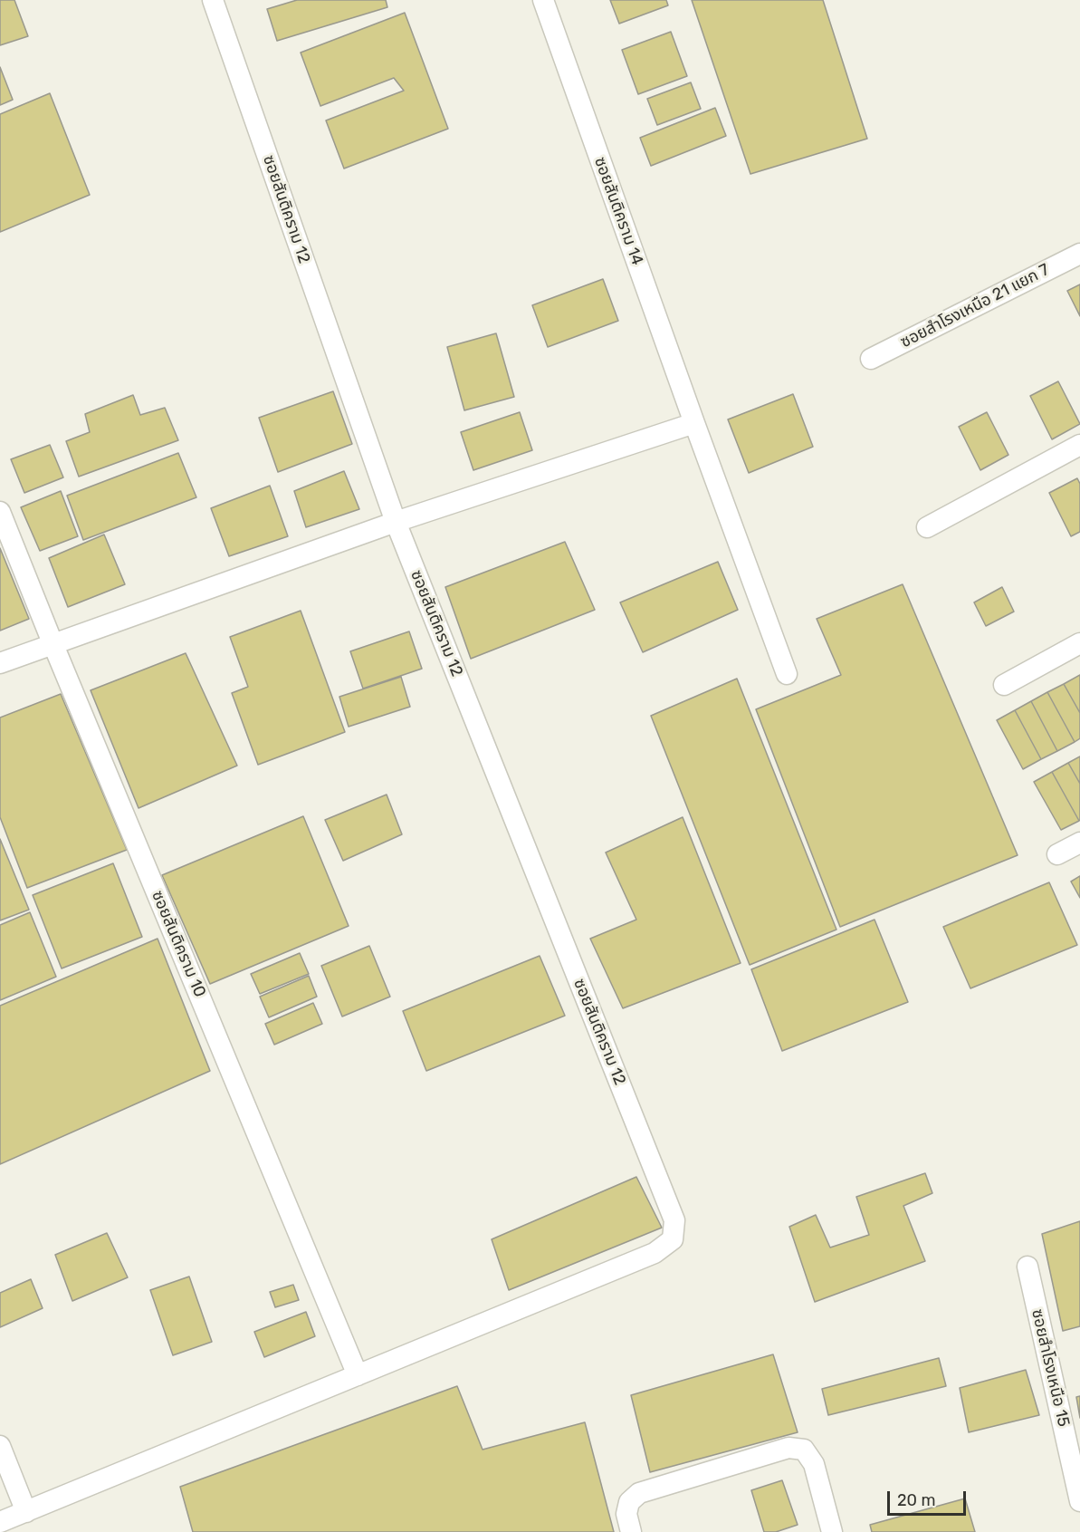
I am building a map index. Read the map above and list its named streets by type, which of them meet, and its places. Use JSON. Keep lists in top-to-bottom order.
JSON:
{
  "streets": {
    "street": [
      "ซอยสันติคราม 12",
      "ซอยสันติคราม 14",
      "ซอยสำโรงเหนือ 21 แยก 7",
      "ซอยสันติคราม 10",
      "ซอยสำโรงเหนือ 15"
    ]
  },
  "crossings": [
    ["ซอยสันติคราม 12", "ซอยสันติคราม 10"]
  ],
  "scale_bar": "20 m"
}
